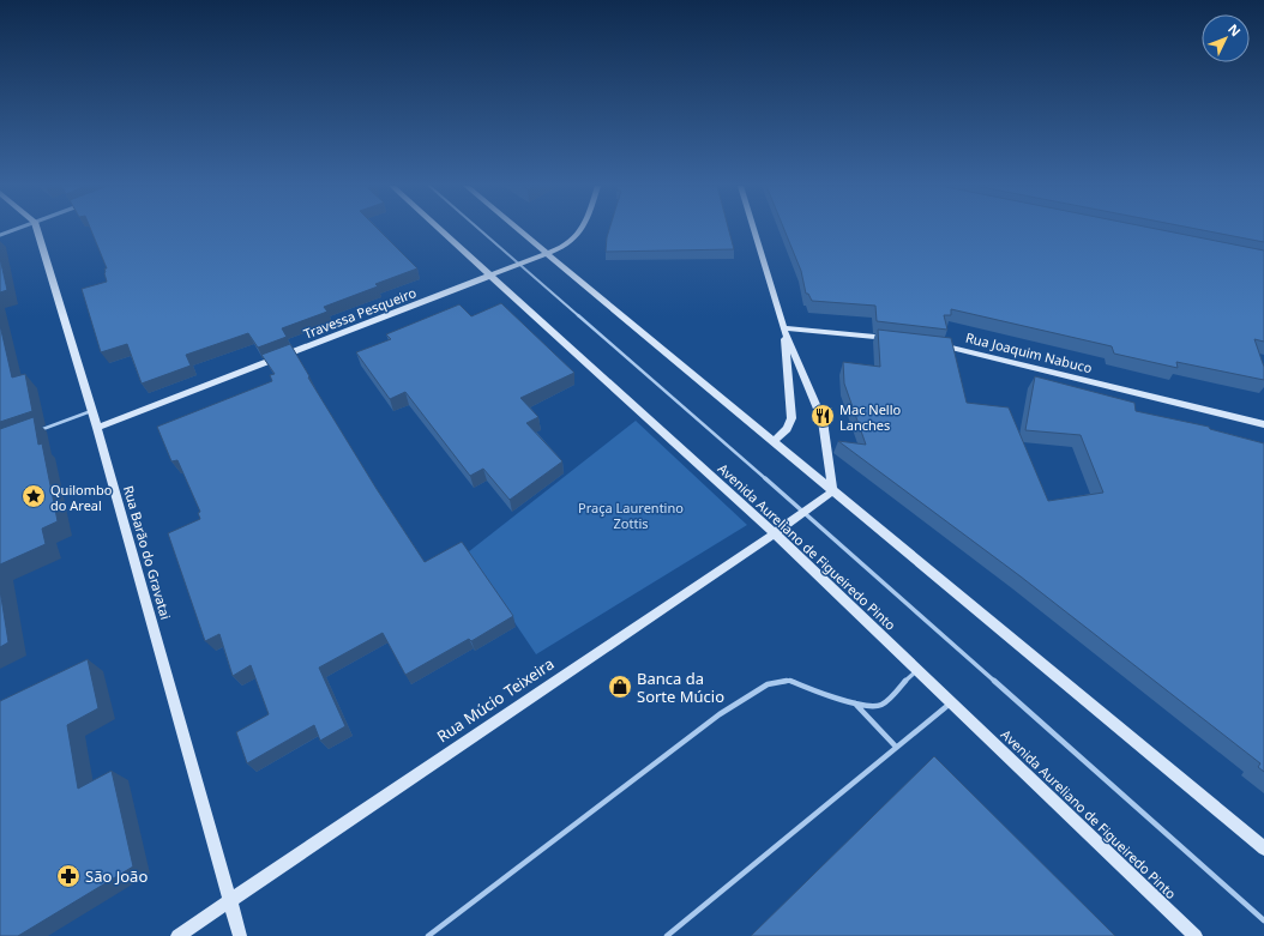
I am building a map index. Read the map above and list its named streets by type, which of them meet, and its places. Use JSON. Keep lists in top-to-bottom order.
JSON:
{
  "streets": {
    "street": [
      "Travessa Pesqueiro",
      "Rua Joaquim Nabuco",
      "Avenida Aureliano de Figueiredo Pinto",
      "Rua Barão do Gravatai",
      "Rua Múcio Teixeira"
    ]
  },
  "crossings": [
    ["Travessa Pesqueiro", "Avenida Aureliano de Figueiredo Pinto"],
    ["Travessa Pesqueiro", "Rua Barão do Gravatai"],
    ["Avenida Aureliano de Figueiredo Pinto", "Rua Múcio Teixeira"],
    ["Rua Barão do Gravatai", "Rua Múcio Teixeira"]
  ],
  "parks": ["Praça Laurentino Zottis"],
  "places": {
    "restaurant": ["Mac Nello Lanches"],
    "place": ["Quilombo do Areal"],
    "shop": ["Banca da Sorte Múcio"],
    "pharmacy": ["São João"]
  },
  "north": "top right"
}
